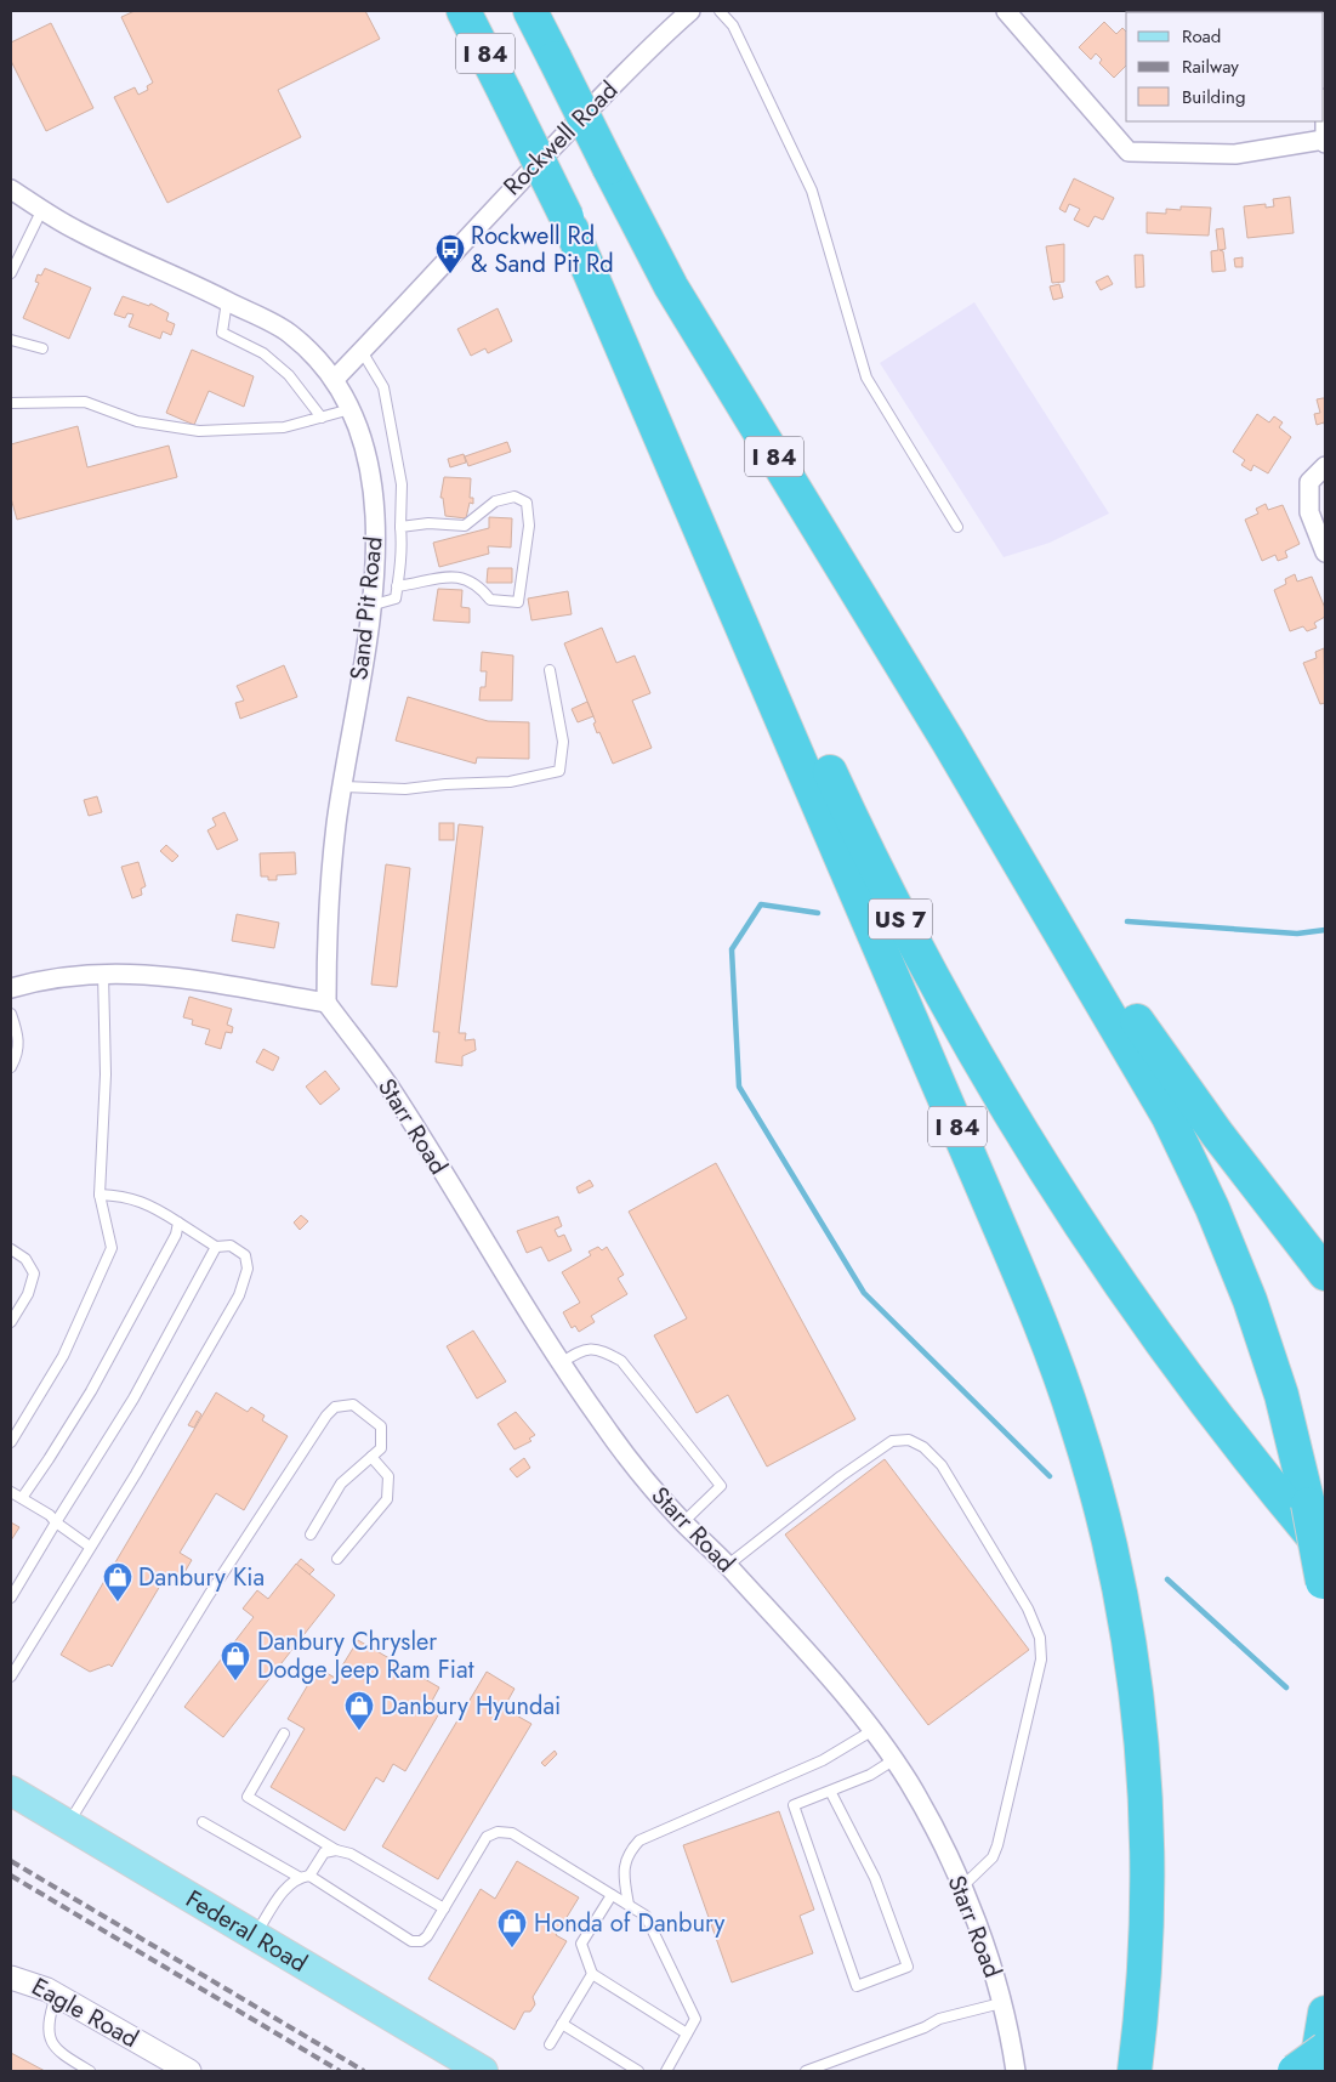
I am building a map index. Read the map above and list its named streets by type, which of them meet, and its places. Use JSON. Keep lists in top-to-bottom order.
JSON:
{
  "streets": {
    "highway": ["I 84", "US 7"],
    "main road": ["Federal Road"],
    "street": [
      "Rockwell Road",
      "Sand Pit Road",
      "Starr Road",
      "Eagle Road"
    ]
  },
  "crossings": [
    ["I 84", "US 7"],
    ["Rockwell Road", "Sand Pit Road"],
    ["Sand Pit Road", "Starr Road"]
  ],
  "places": {
    "bus stop": ["Rockwell Rd & Sand Pit Rd"],
    "shop": [
      "Danbury Kia",
      "Danbury Chrysler Dodge Jeep Ram Fiat",
      "Danbury Hyundai",
      "Honda of Danbury"
    ]
  },
  "legend": ["Road", "Railway", "Building"]
}
